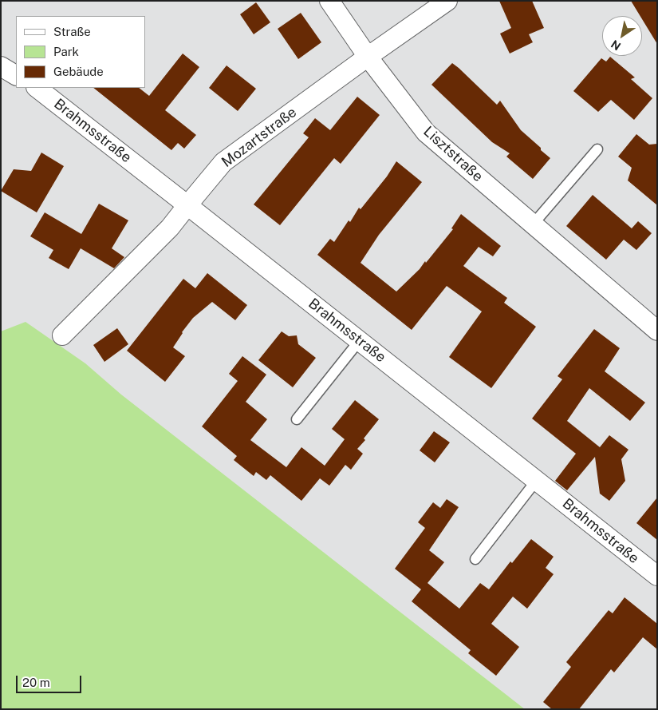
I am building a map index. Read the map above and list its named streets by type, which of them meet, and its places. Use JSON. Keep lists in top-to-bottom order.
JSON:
{
  "streets": {
    "street": ["Brahmsstraße", "Mozartstraße", "Lisztstraße"]
  },
  "crossings": [
    ["Brahmsstraße", "Mozartstraße"],
    ["Mozartstraße", "Lisztstraße"]
  ],
  "legend": ["Straße", "Park", "Gebäude"],
  "scale_bar": "20 m",
  "north": "bottom left"
}
